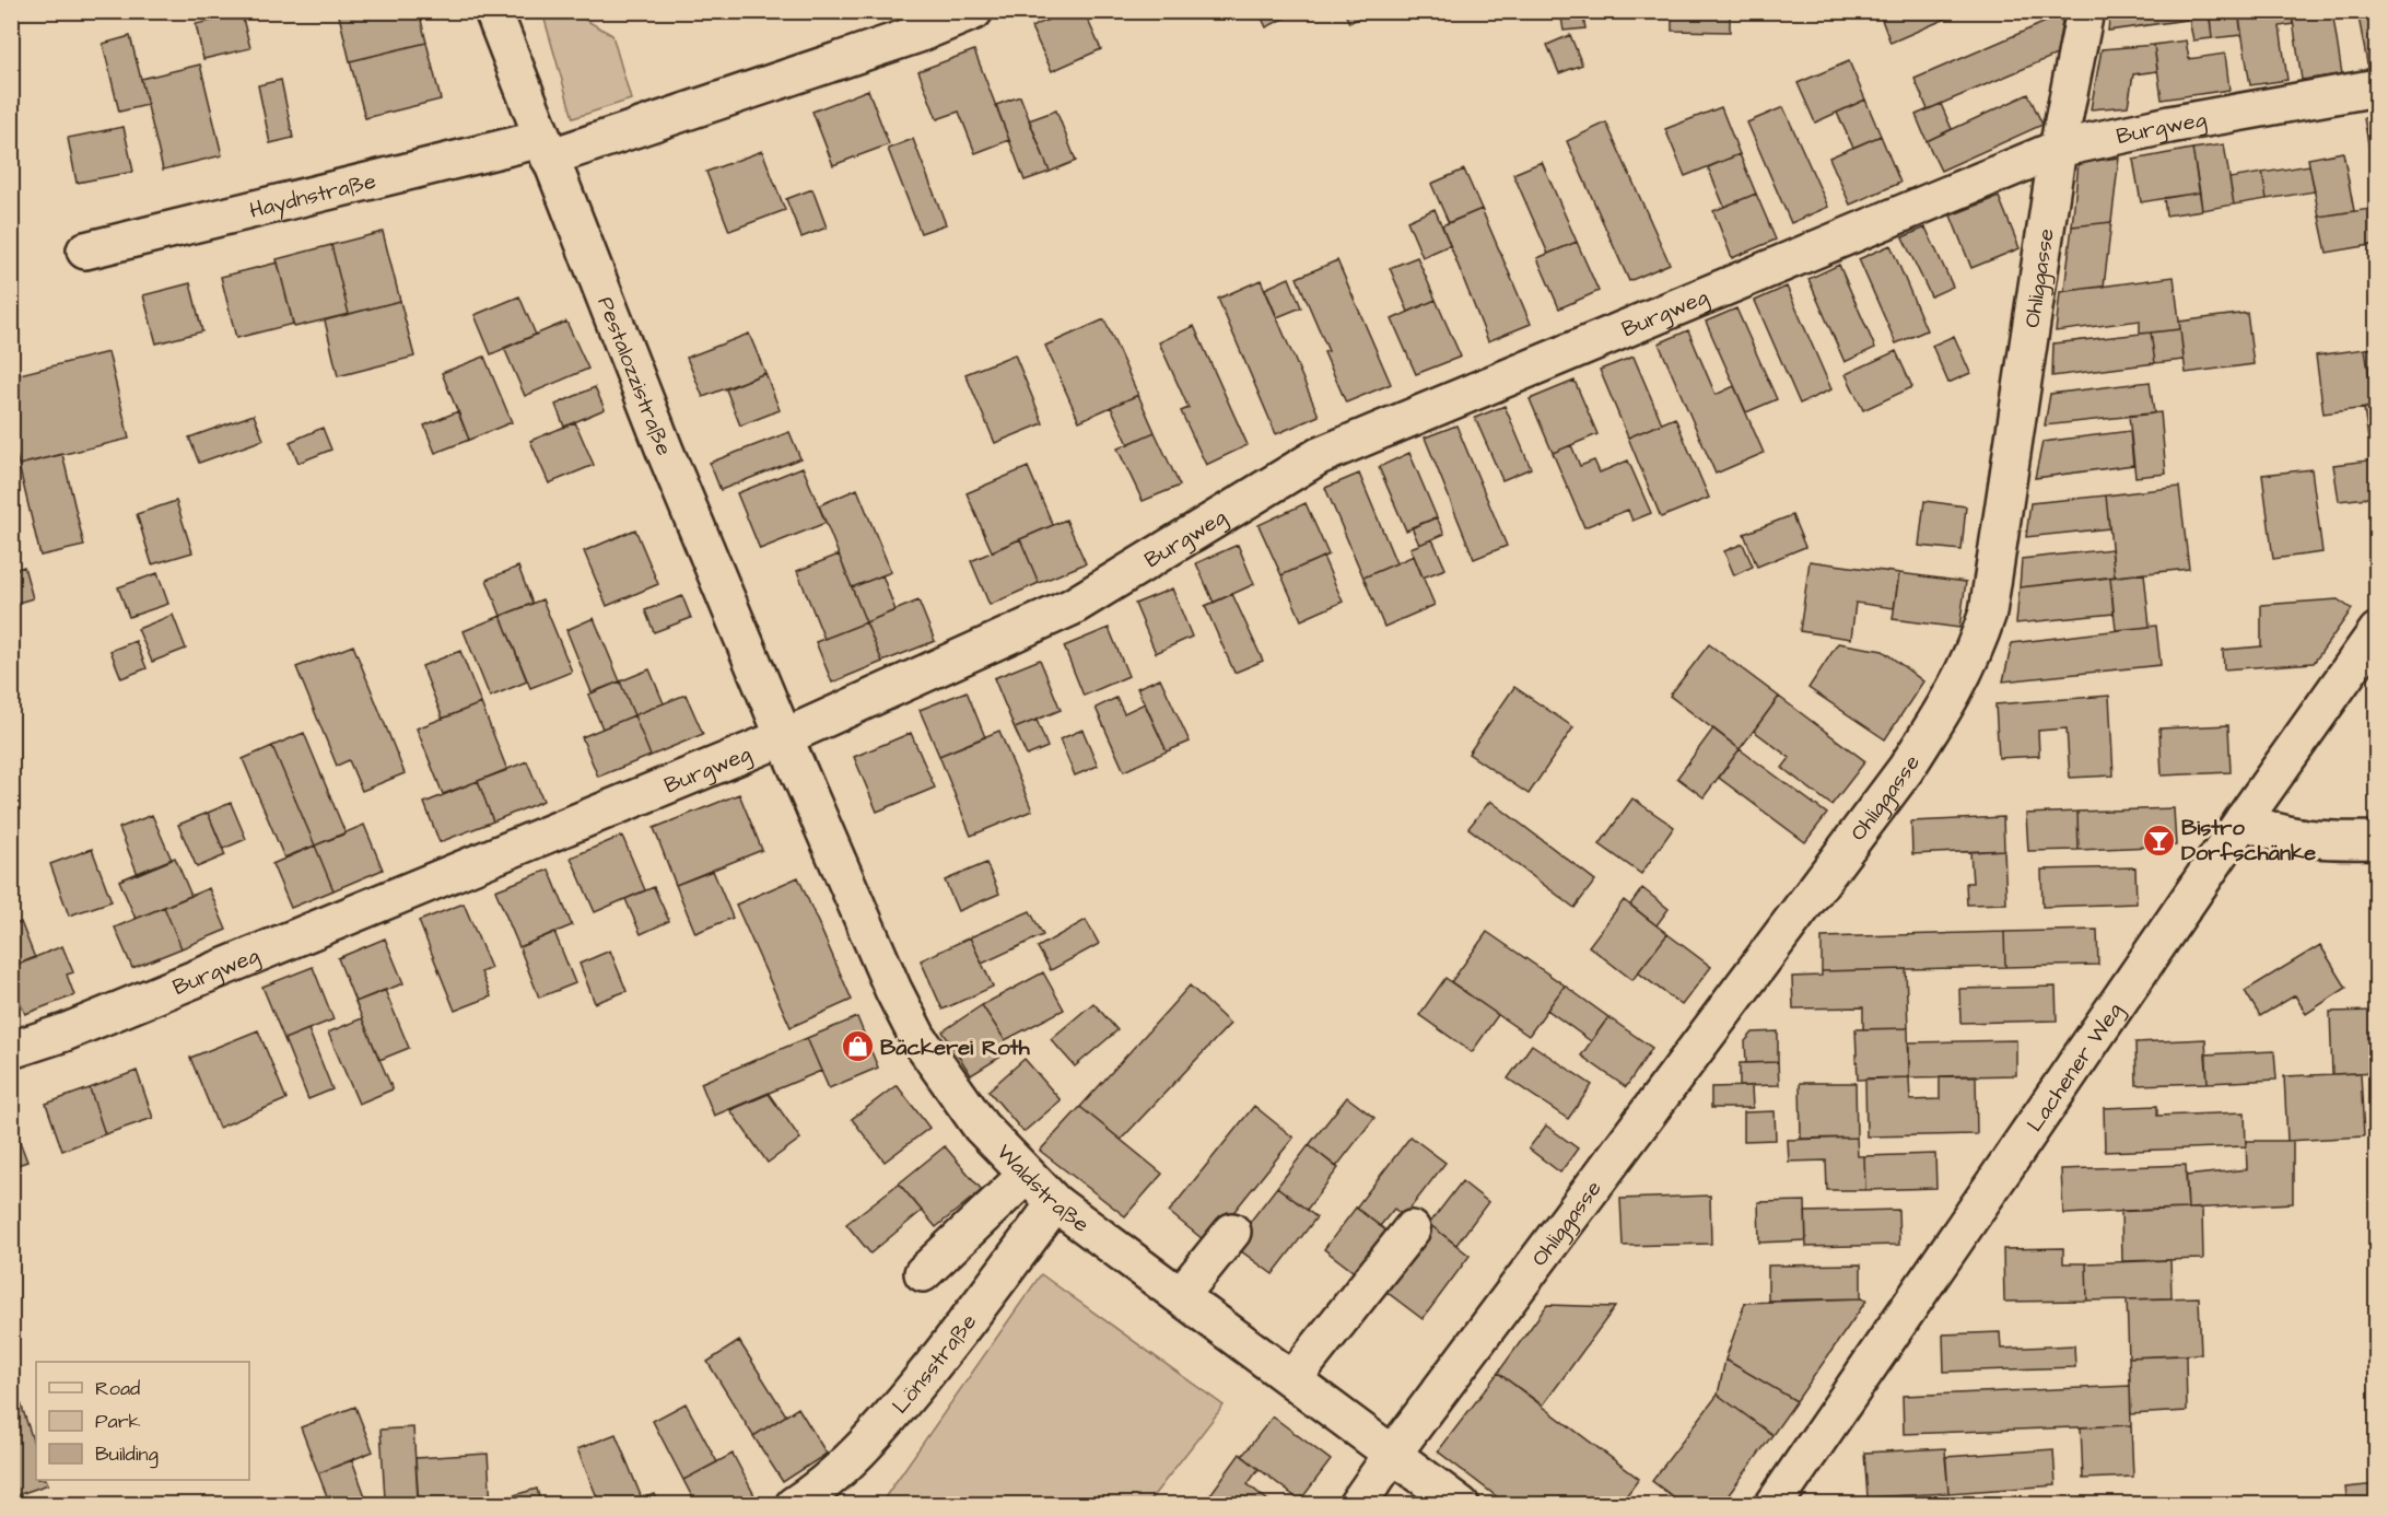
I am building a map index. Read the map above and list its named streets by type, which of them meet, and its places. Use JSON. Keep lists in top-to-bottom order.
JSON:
{
  "streets": {
    "street": [
      "Burgweg",
      "Haydnstraße",
      "Ohliggasse",
      "Pestalozzistraße",
      "Lachener Weg",
      "Waldstraße",
      "Lönsstraße"
    ]
  },
  "crossings": [
    ["Burgweg", "Ohliggasse"],
    ["Burgweg", "Pestalozzistraße"],
    ["Burgweg", "Waldstraße"],
    ["Haydnstraße", "Pestalozzistraße"],
    ["Ohliggasse", "Waldstraße"],
    ["Pestalozzistraße", "Waldstraße"],
    ["Waldstraße", "Lönsstraße"]
  ],
  "places": {
    "bar": ["Bistro Dorfschänke"],
    "shop": ["Bäckerei Roth"]
  },
  "legend": ["Road", "Park", "Building"]
}
